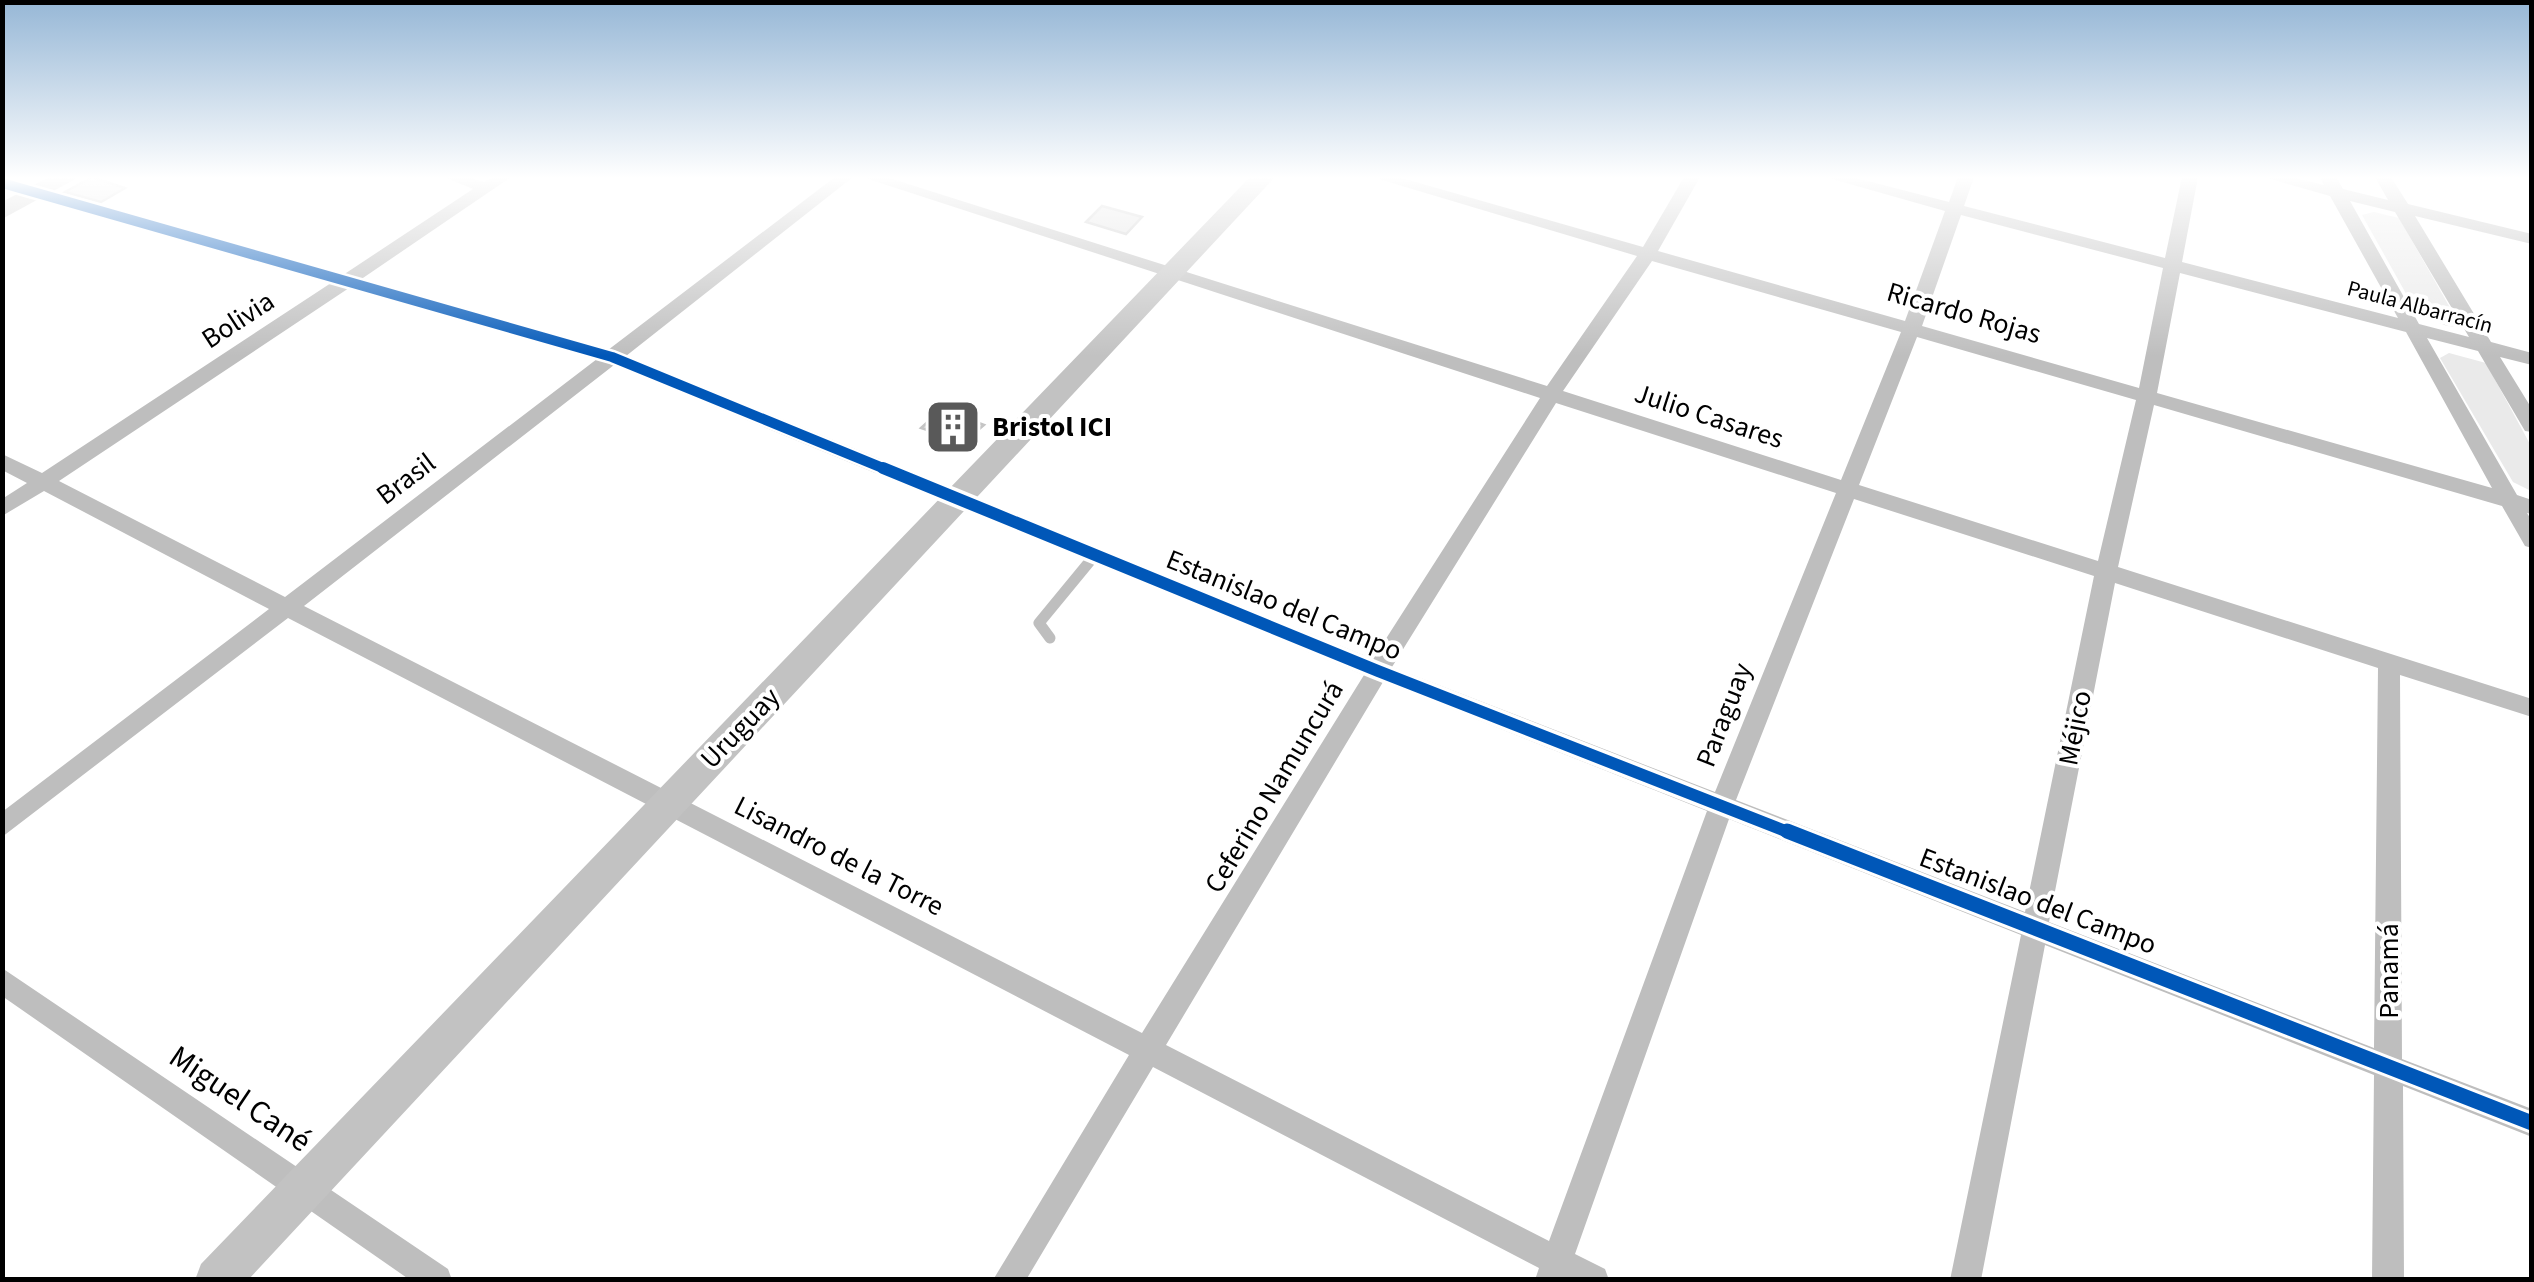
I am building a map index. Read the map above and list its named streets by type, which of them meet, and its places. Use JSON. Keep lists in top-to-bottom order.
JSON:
{
  "streets": {
    "street": [
      "Paula Albarracín",
      "Ricardo Rojas",
      "Bolivia",
      "Julio Casares",
      "Brasil",
      "Estanislao del Campo",
      "Paraguay",
      "Uruguay",
      "Méjico",
      "Ceferino Namuncurá",
      "Lisandro de la Torre",
      "Panamá",
      "Miguel Cané"
    ]
  },
  "crossings": [
    ["Paula Albarracín", "Méjico"],
    ["Ricardo Rojas", "Paraguay"],
    ["Ricardo Rojas", "Méjico"],
    ["Ricardo Rojas", "Ceferino Namuncurá"],
    ["Bolivia", "Estanislao del Campo"],
    ["Bolivia", "Lisandro de la Torre"],
    ["Julio Casares", "Paraguay"],
    ["Julio Casares", "Uruguay"],
    ["Julio Casares", "Méjico"],
    ["Julio Casares", "Ceferino Namuncurá"],
    ["Julio Casares", "Panamá"],
    ["Brasil", "Estanislao del Campo"],
    ["Brasil", "Lisandro de la Torre"],
    ["Estanislao del Campo", "Paraguay"],
    ["Estanislao del Campo", "Uruguay"],
    ["Estanislao del Campo", "Méjico"],
    ["Estanislao del Campo", "Ceferino Namuncurá"],
    ["Estanislao del Campo", "Panamá"],
    ["Paraguay", "Lisandro de la Torre"],
    ["Uruguay", "Lisandro de la Torre"],
    ["Uruguay", "Miguel Cané"],
    ["Ceferino Namuncurá", "Lisandro de la Torre"]
  ],
  "places": {
    "building": ["Bristol ICI"]
  }
}
